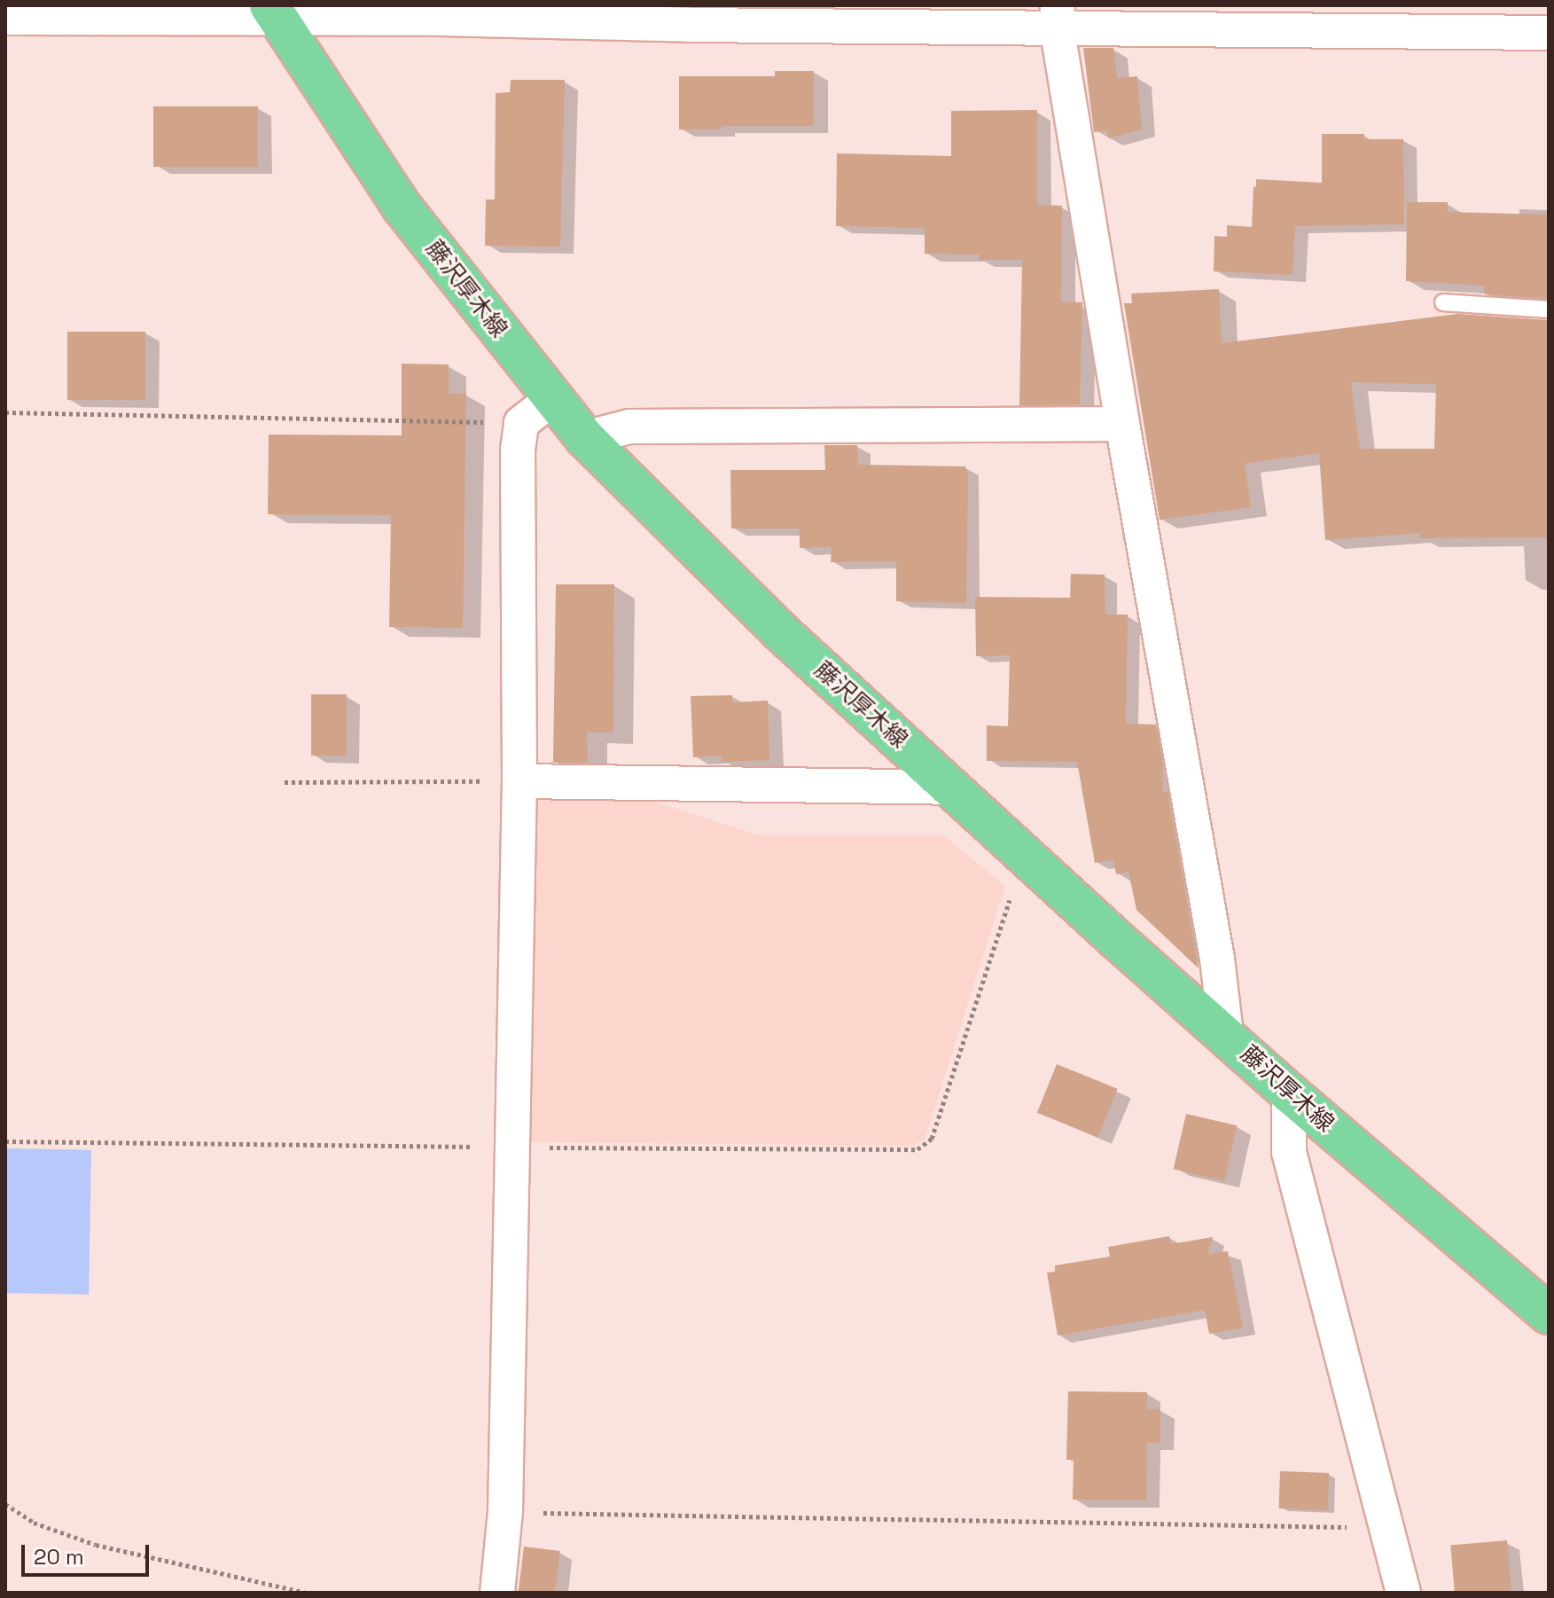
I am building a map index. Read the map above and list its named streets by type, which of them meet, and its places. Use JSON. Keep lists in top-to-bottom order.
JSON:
{
  "streets": {
    "main road": ["藤沢厚木線"]
  },
  "scale_bar": "20 m"
}
